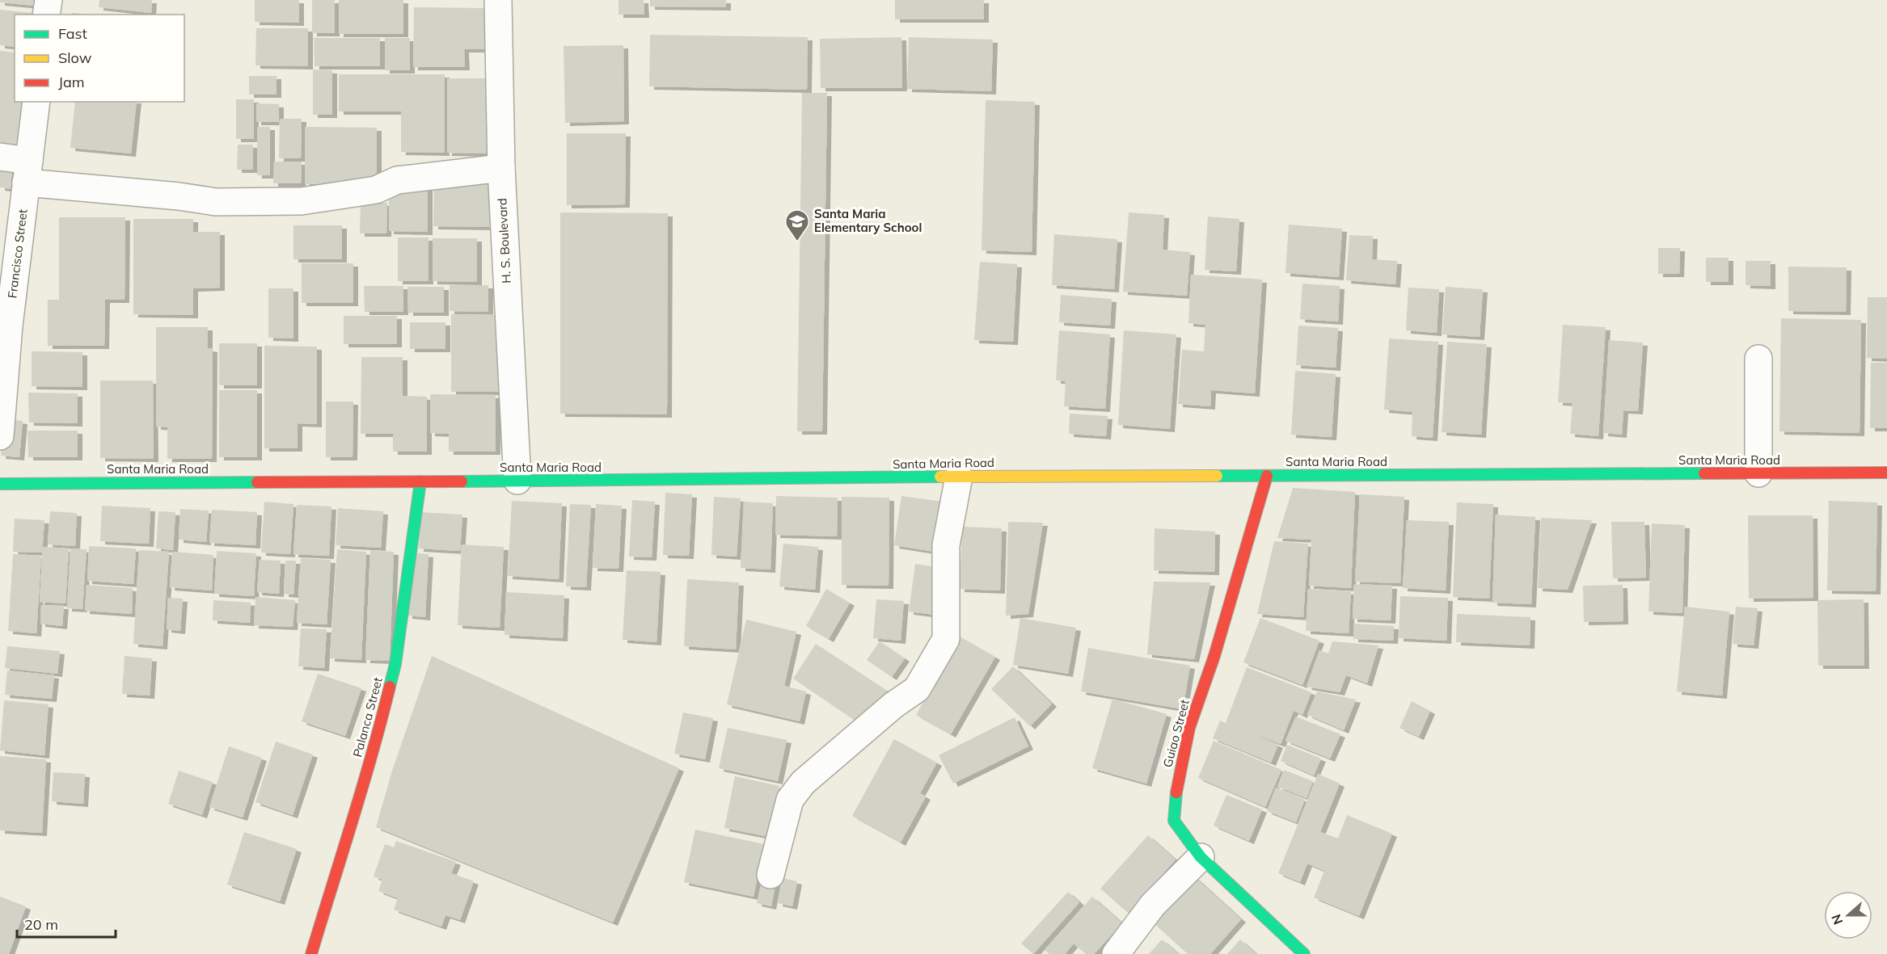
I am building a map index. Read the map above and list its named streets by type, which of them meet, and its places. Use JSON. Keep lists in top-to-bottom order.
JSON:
{
  "streets": {
    "main road": ["Santa Maria Road", "Palanca Street", "Guiao Street"],
    "street": ["H. S. Boulevard", "Francisco Street"]
  },
  "crossings": [
    ["H. S. Boulevard", "Santa Maria Road"],
    ["Santa Maria Road", "Palanca Street"],
    ["Santa Maria Road", "Guiao Street"]
  ],
  "places": {
    "school or university": ["Santa Maria Elementary School"]
  },
  "legend": ["Fast", "Slow", "Jam"],
  "scale_bar": "20 m",
  "north": "left"
}
